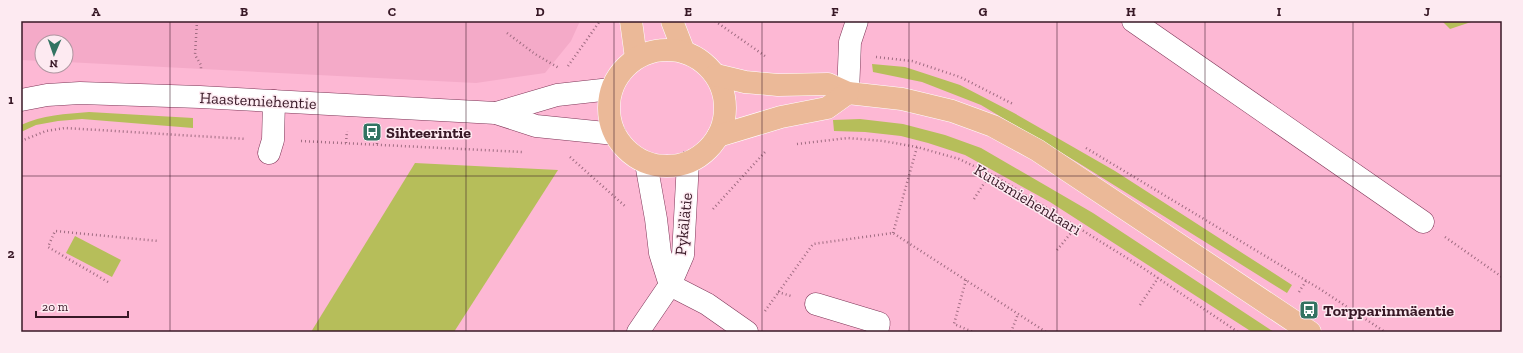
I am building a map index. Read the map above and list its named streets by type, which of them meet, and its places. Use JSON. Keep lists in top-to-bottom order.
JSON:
{
  "streets": {
    "street": ["Haastemiehentie", "Pykälätie"],
    "path": ["Kuusmiehenkaari"]
  },
  "crossings": [
    ["Haastemiehentie", "Pykälätie"]
  ],
  "places": {
    "bus stop": ["Sihteerintie", "Torpparinmäentie"]
  },
  "scale_bar": "20 m",
  "north": "bottom",
  "grid": {
    "columns": [
      "A",
      "B",
      "C",
      "D",
      "E",
      "F",
      "G",
      "H",
      "I",
      "J"
    ],
    "rows": ["1", "2"]
  }
}
